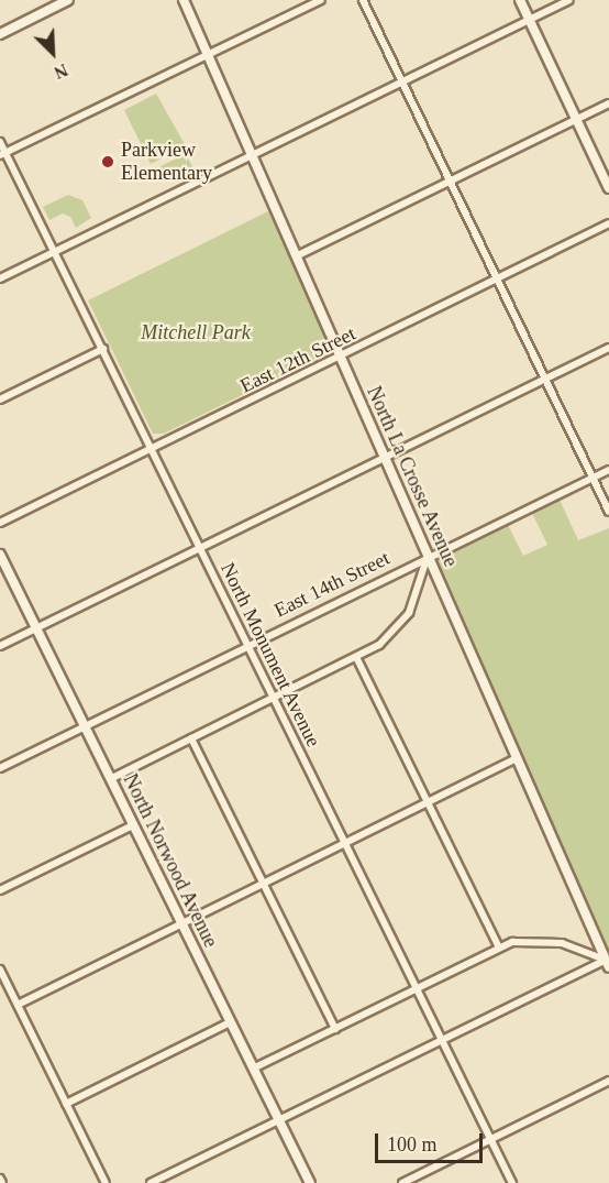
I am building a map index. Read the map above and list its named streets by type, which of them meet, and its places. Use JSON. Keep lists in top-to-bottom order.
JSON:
{
  "streets": {
    "street": [
      "East 12th Street",
      "North La Crosse Avenue",
      "East 14th Street",
      "North Monument Avenue",
      "North Norwood Avenue"
    ]
  },
  "crossings": [
    ["East 12th Street", "North La Crosse Avenue"],
    ["East 12th Street", "North Monument Avenue"],
    ["North La Crosse Avenue", "East 14th Street"],
    ["East 14th Street", "North Monument Avenue"],
    ["East 14th Street", "North Norwood Avenue"]
  ],
  "parks": ["Mitchell Park"],
  "places": ["Parkview Elementary"],
  "scale_bar": "100 m",
  "north": "bottom right"
}
